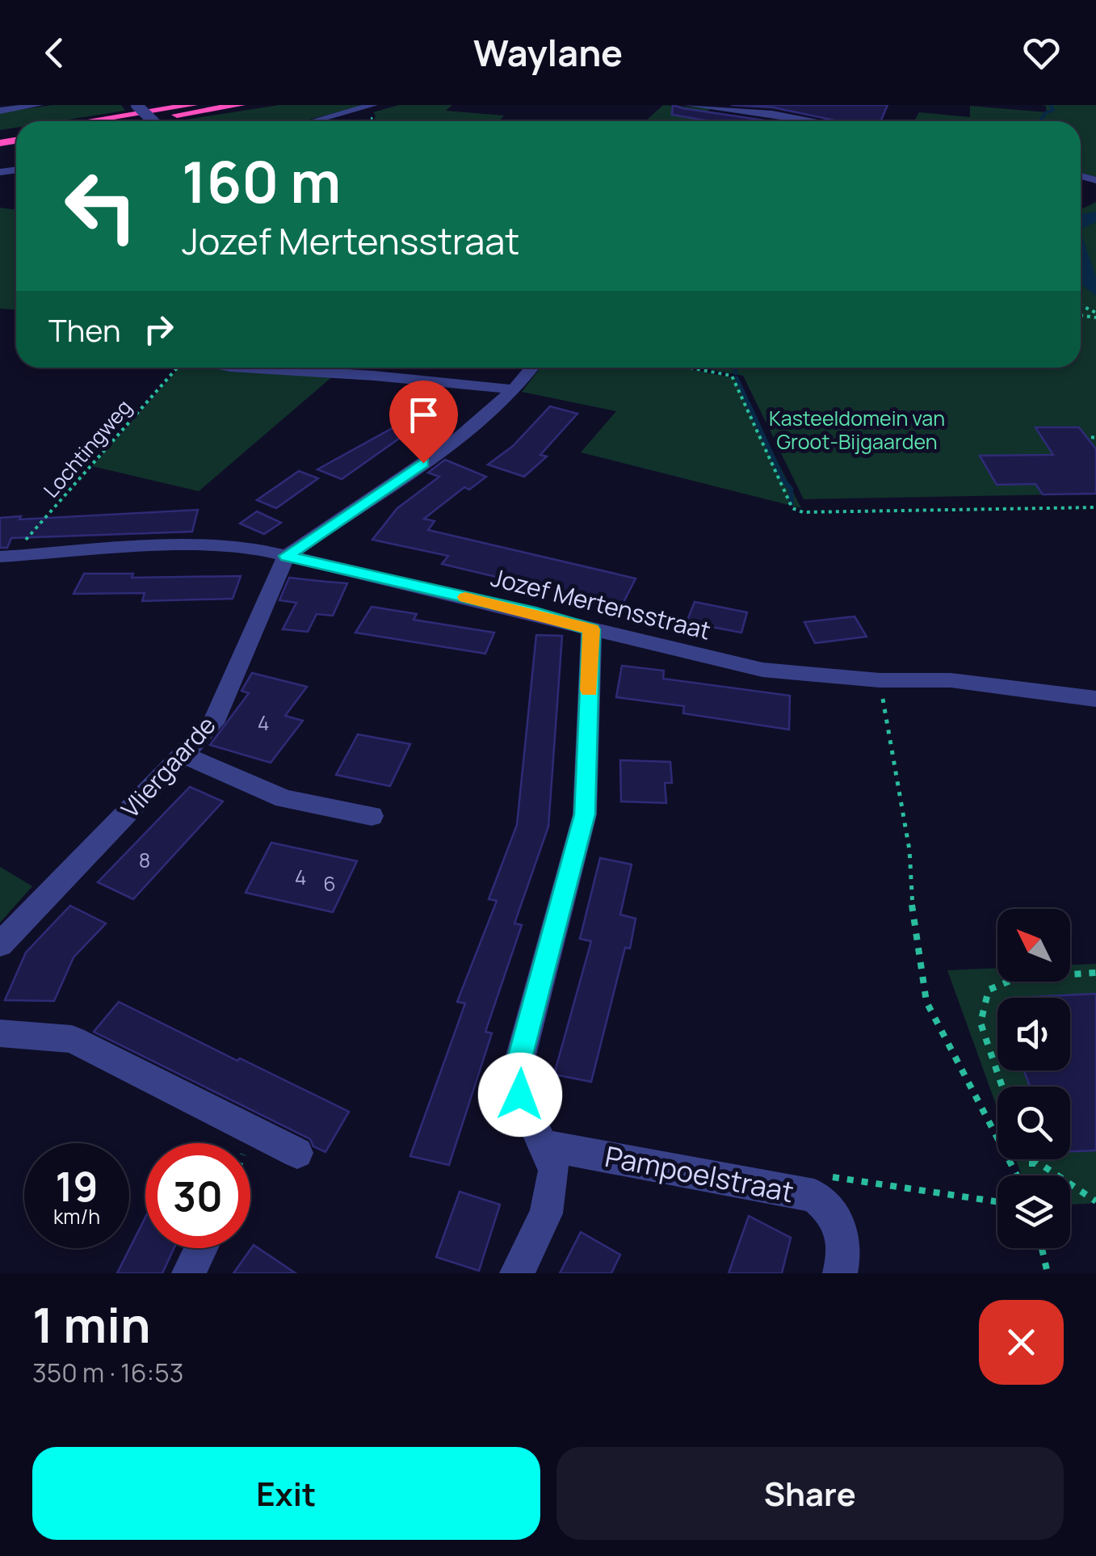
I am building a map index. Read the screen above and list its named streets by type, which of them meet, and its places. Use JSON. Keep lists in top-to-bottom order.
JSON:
{
  "streets": {
    "street": ["Jozef Mertensstraat", "Vliergaarde", "Pampoelstraat"],
    "path": ["Lochtingweg"]
  },
  "crossings": [
    ["Lochtingweg", "Jozef Mertensstraat"],
    ["Jozef Mertensstraat", "Vliergaarde"]
  ],
  "parks": ["Kasteeldomein van Groot-Bijgaarden"],
  "house_numbers": [
    "4",
    "8",
    "4",
    "6"
  ],
  "north": "top left",
  "page": {
    "header": "Waylane",
    "turn": ["160 m", "Jozef Mertensstraat"],
    "then": "Then",
    "speed": "19 km/h",
    "limit": "30",
    "heading": ["1 min", "350 m · 16:53"],
    "buttons": ["Exit", "Share"]
  }
}
